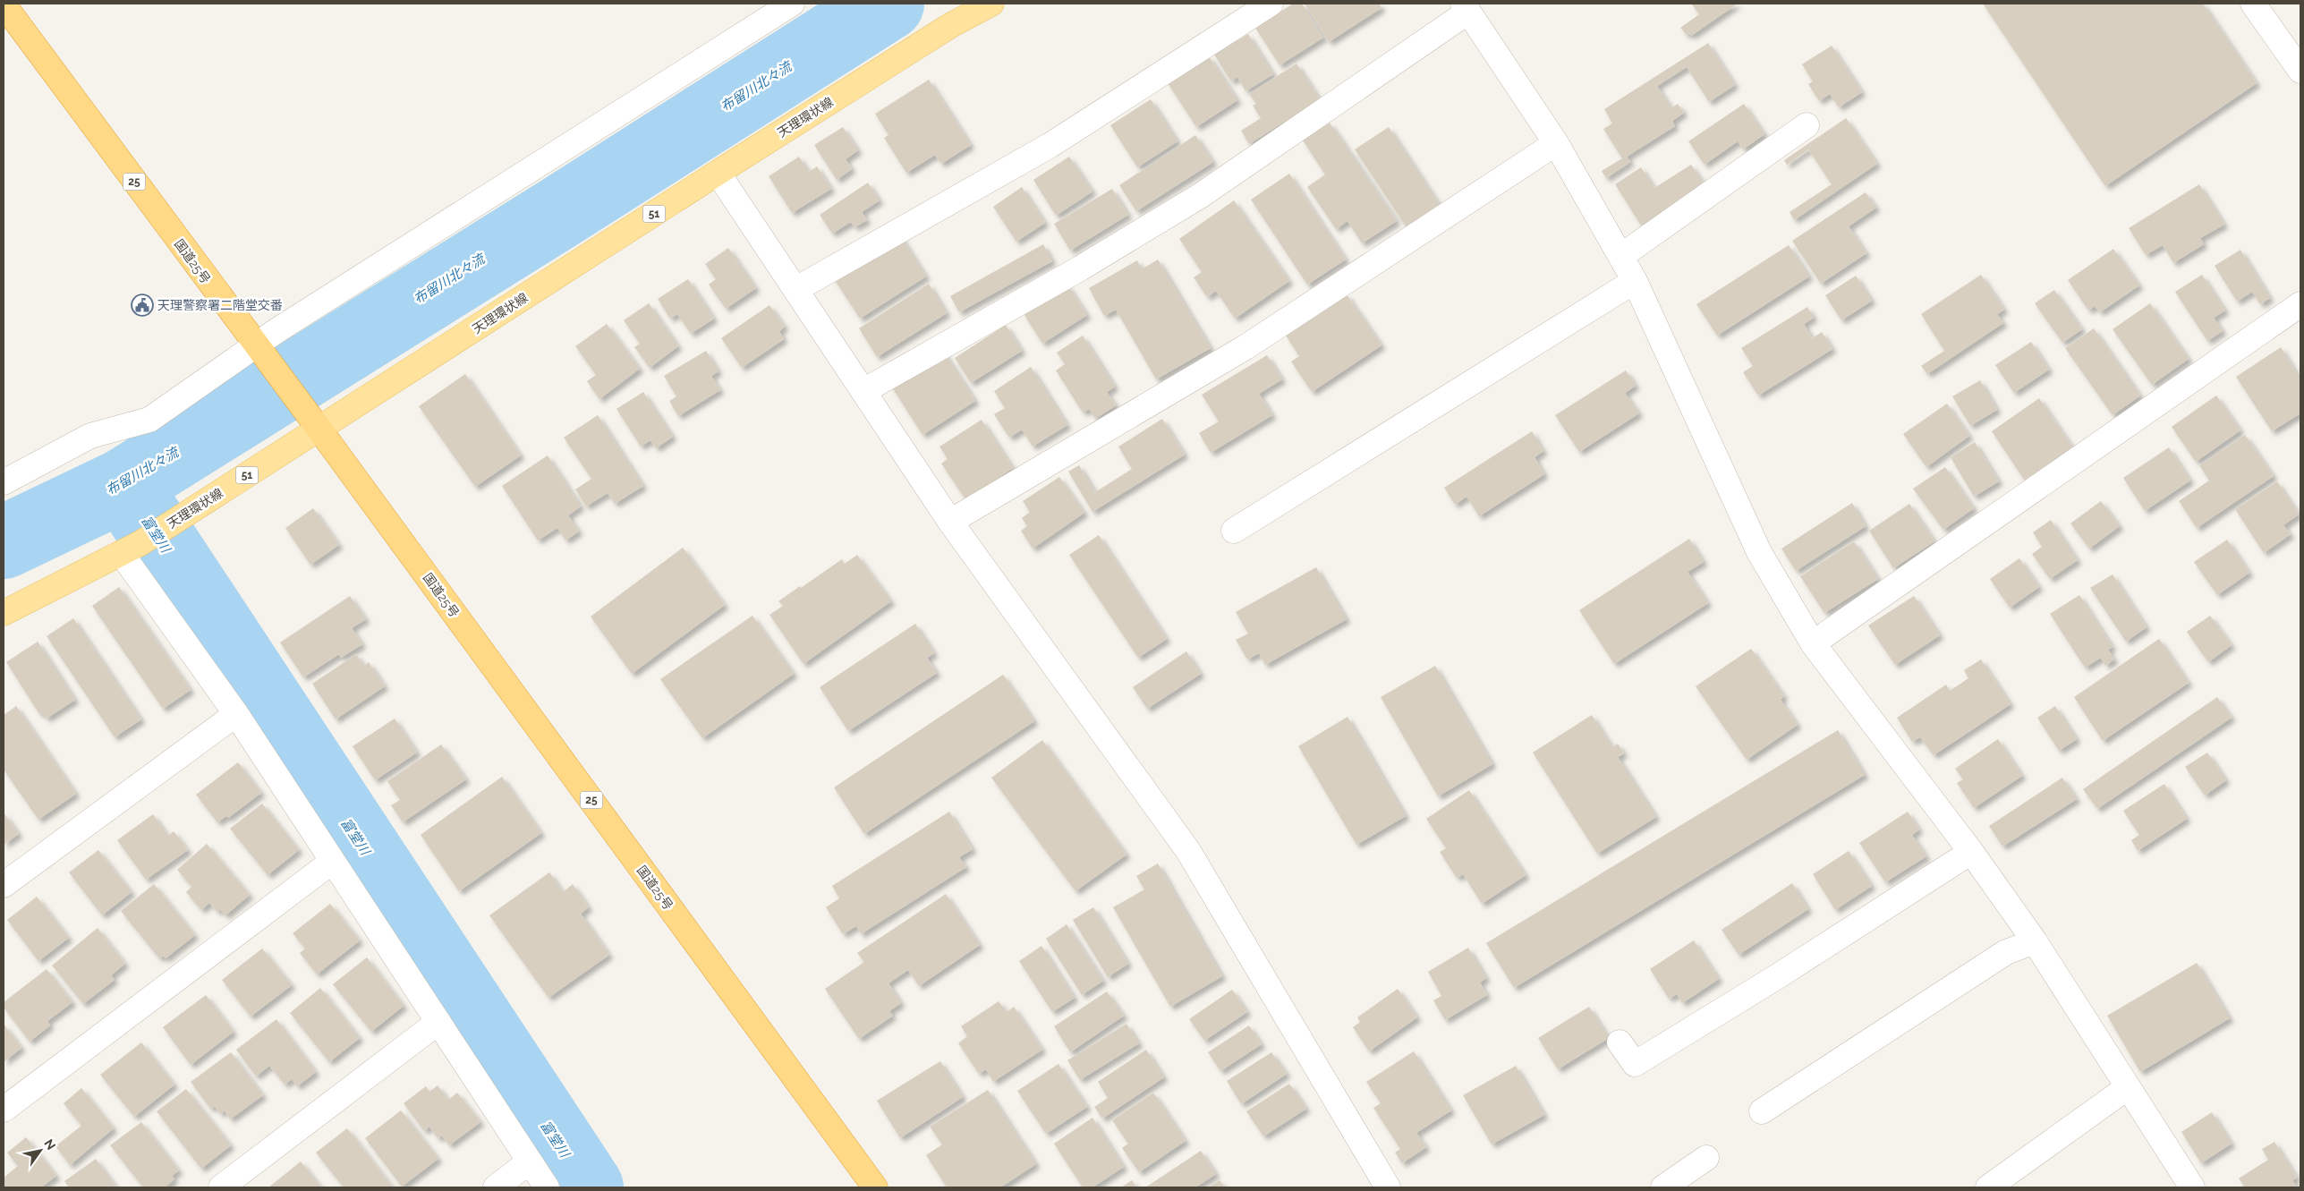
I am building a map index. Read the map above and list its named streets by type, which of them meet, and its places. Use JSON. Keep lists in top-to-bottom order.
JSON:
{
  "streets": {
    "highway": ["25", "国道25号"],
    "main road": ["天理環状線", "51"]
  },
  "crossings": [
    ["天理環状線", "国道25号"]
  ],
  "water": ["布留川北々流", "富堂川"],
  "places": {
    "public building": ["天理警察署二階堂交番"]
  },
  "north": "top right"
}
